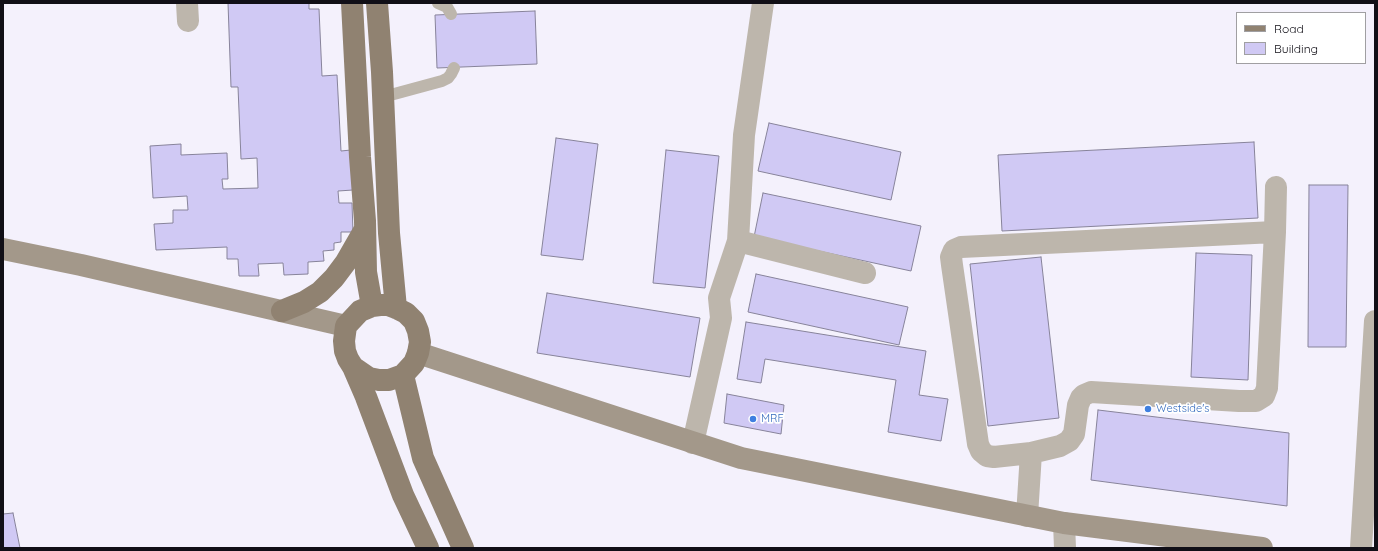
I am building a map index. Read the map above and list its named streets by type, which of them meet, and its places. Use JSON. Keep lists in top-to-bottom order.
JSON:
{
  "places": ["Westside's", "MRF"],
  "legend": ["Road", "Building"]
}
